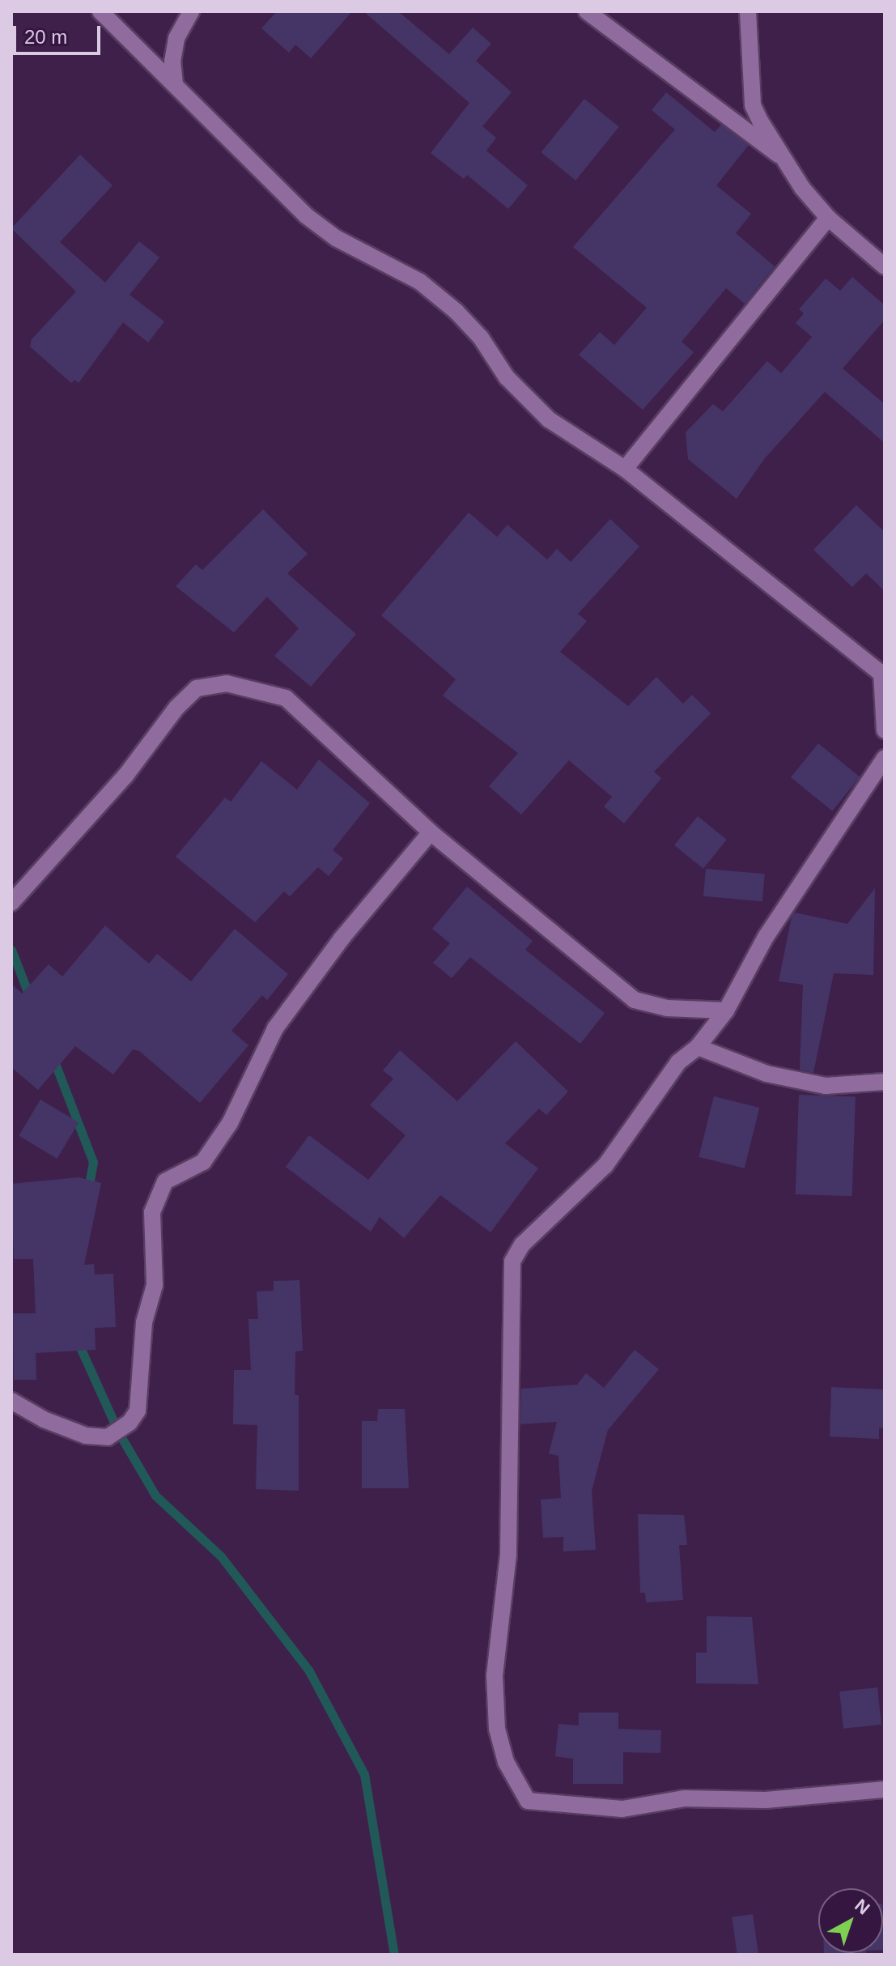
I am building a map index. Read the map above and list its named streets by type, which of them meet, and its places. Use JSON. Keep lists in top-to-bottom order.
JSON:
{
  "scale_bar": "20 m",
  "north": "top right"
}
